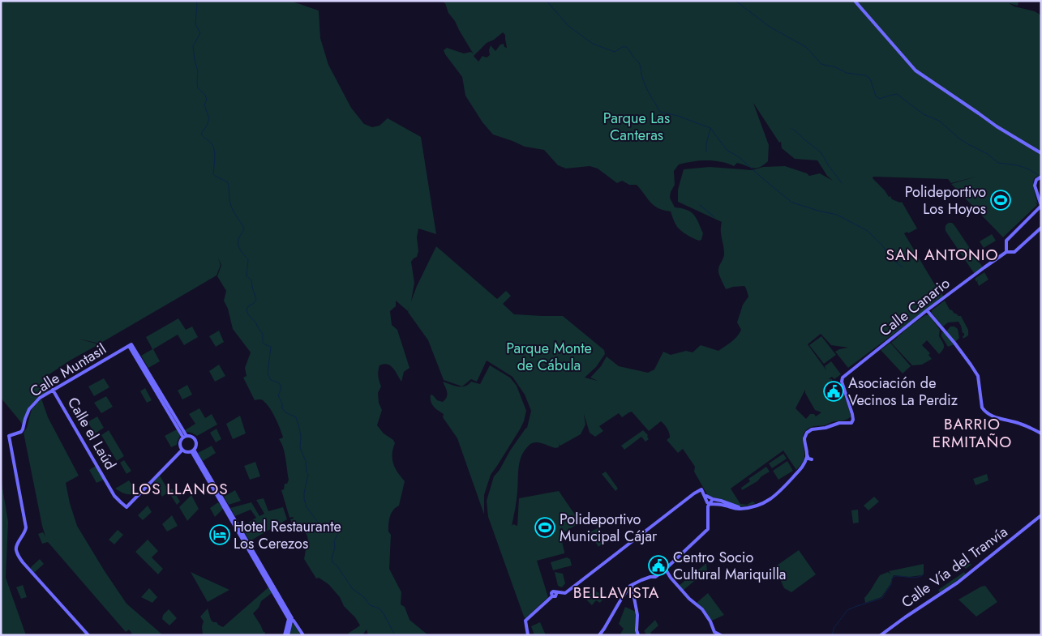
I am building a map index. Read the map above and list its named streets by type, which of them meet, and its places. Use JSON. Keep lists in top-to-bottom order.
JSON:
{
  "streets": {
    "street": [
      "Calle Canario",
      "Calle Muntasil",
      "Calle el Laúd",
      "Calle Vía del Tranvía"
    ]
  },
  "crossings": [
    ["Calle Muntasil", "Calle el Laúd"]
  ],
  "districts": [
    "SAN ANTONIO",
    "BARRIO ERMITAÑO",
    "LOS LLANOS",
    "BELLAVISTA"
  ],
  "parks": ["Parque Las Canteras", "Parque Monte de Cábula"],
  "places": {
    "sports": ["Polideportivo Los Hoyos", "Polideportivo Municipal Cájar"],
    "public building": ["Asociación de Vecinos La Perdiz", "Centro Socio Cultural Mariquilla"],
    "hotel": ["Hotel Restaurante Los Cerezos"]
  }
}
